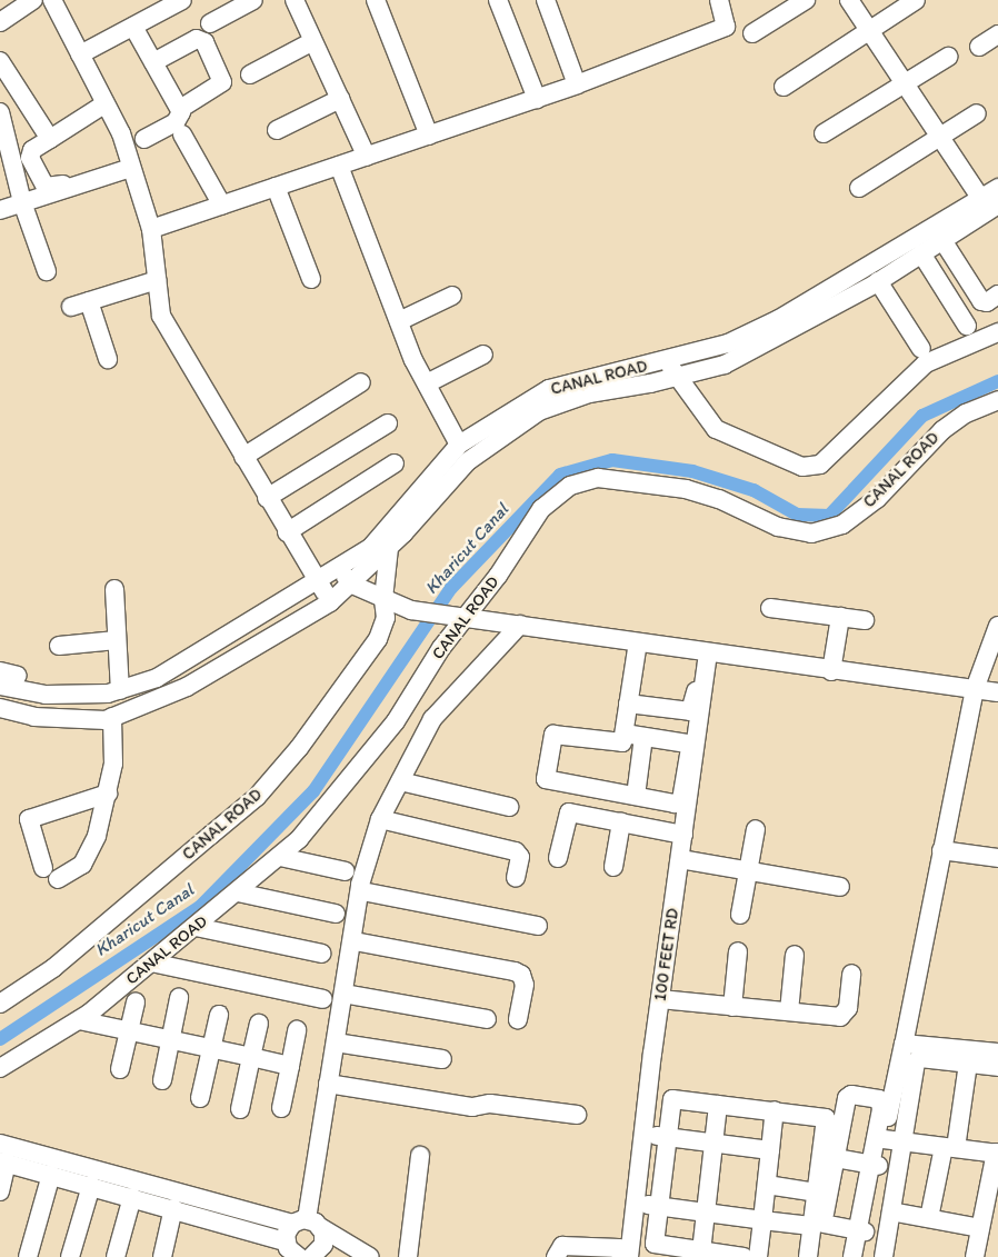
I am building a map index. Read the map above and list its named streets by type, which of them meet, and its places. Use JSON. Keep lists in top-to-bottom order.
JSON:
{
  "streets": {
    "street": ["CANAL ROAD", "100 FEET RD"]
  },
  "water": ["Kharicut Canal"]
}
